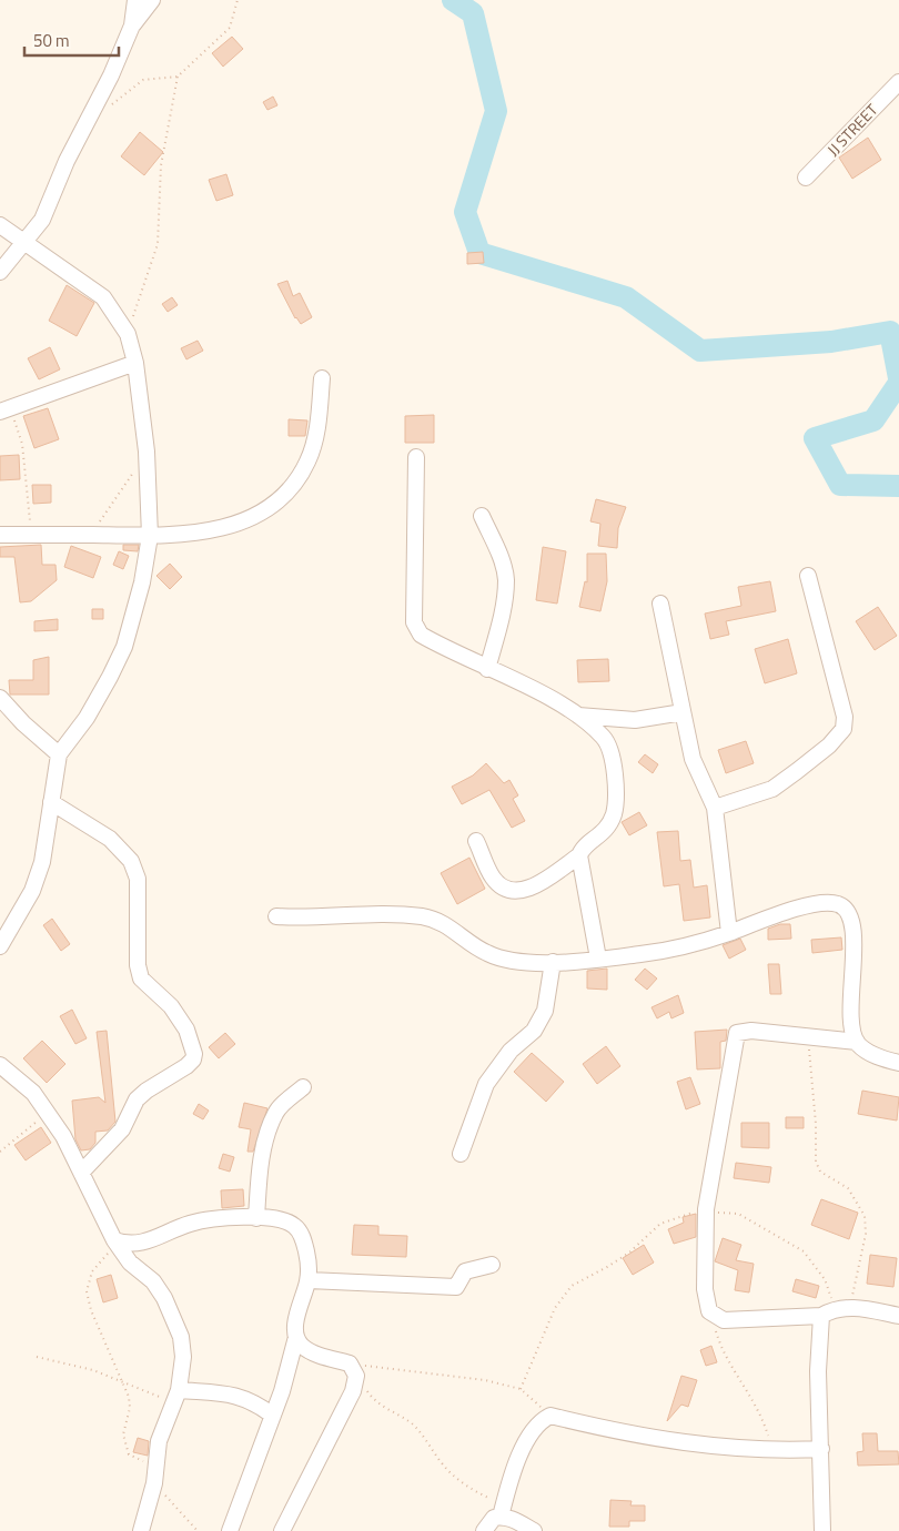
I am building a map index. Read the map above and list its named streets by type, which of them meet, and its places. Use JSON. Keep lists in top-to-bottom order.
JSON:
{
  "streets": {
    "street": ["JJ STREET"]
  },
  "scale_bar": "50 m"
}
